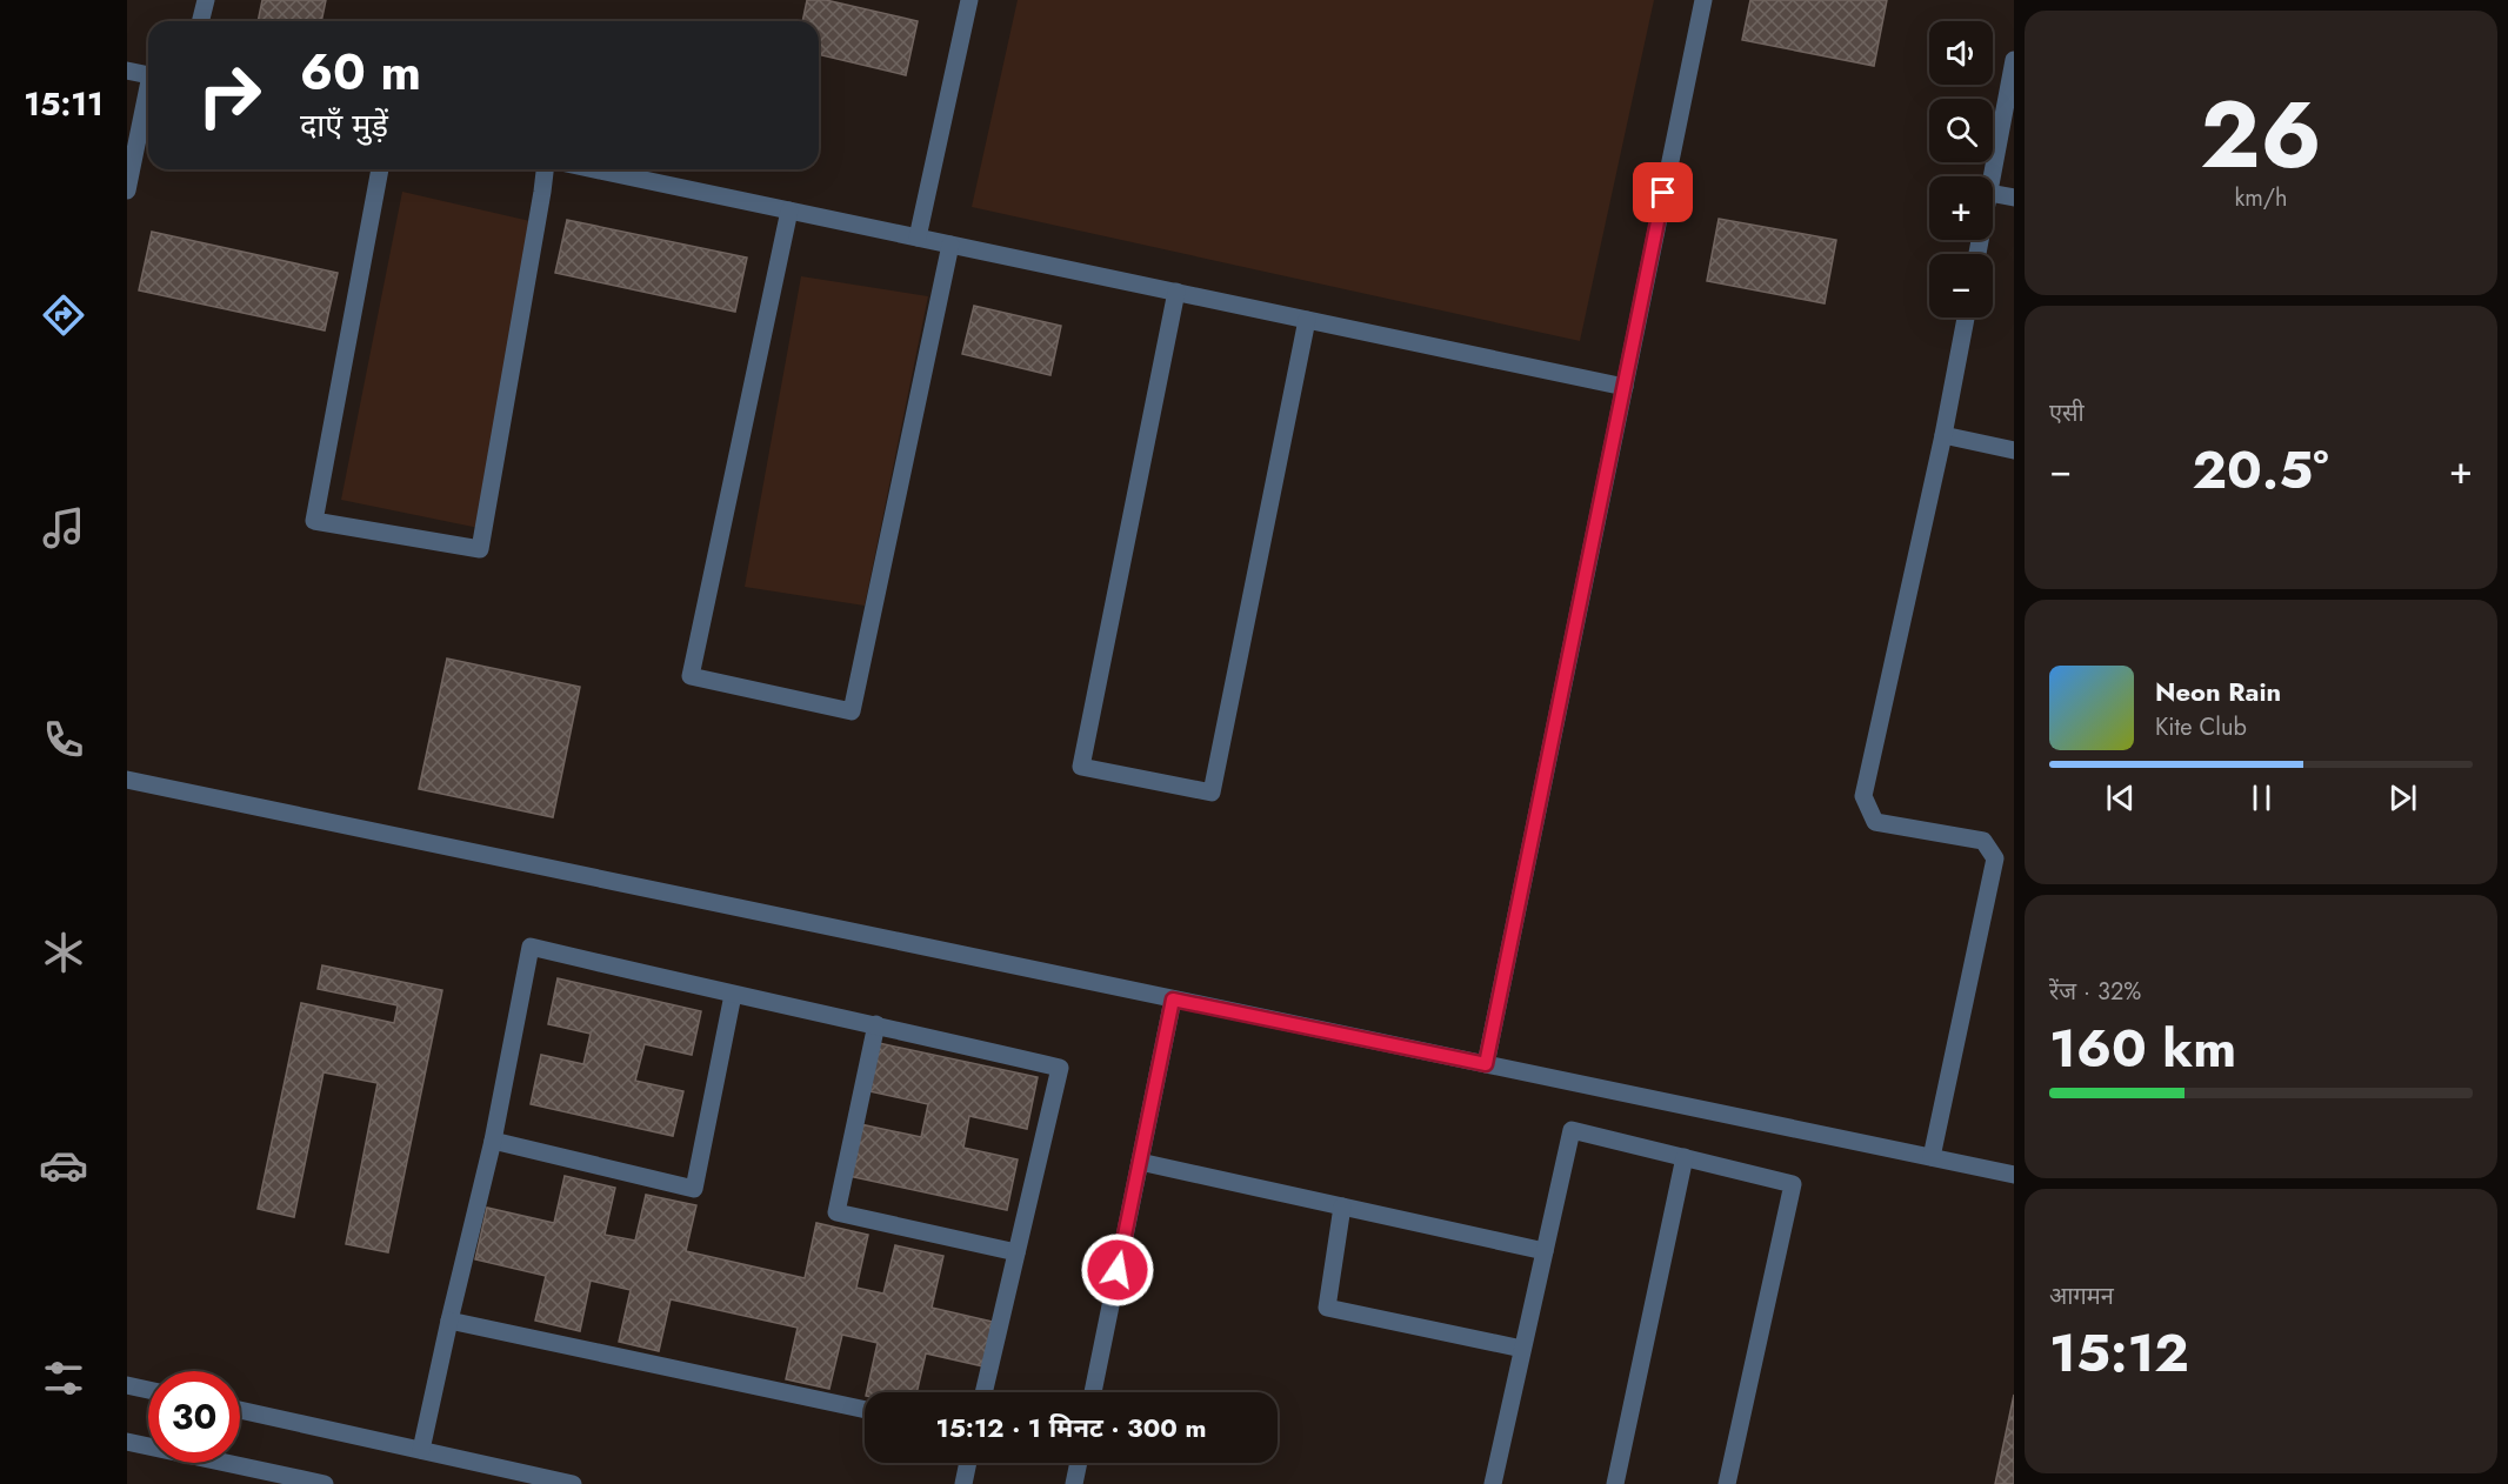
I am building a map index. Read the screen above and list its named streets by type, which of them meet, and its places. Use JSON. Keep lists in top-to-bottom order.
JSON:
{
  "page": {
    "tabs": "15:11",
    "tile": [
      ["26", "km/h"],
      "एसी",
      ["रेंज · 32%", "160 km"],
      ["आगमन", "15:12"]
    ],
    "map_buttons": ["+", "−"],
    "turn": ["60 m", "दाएँ मुड़ें"],
    "heat": ["−", "20.5°", "+"],
    "song": ["Neon Rain", "Kite Club"],
    "limit": "30",
    "trip": "15:12 · 1 मिनट · 300 m"
  }
}
